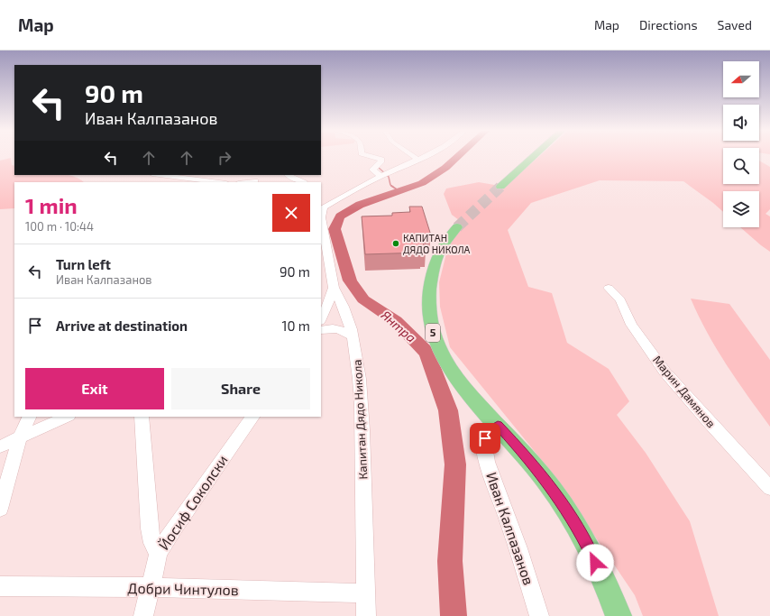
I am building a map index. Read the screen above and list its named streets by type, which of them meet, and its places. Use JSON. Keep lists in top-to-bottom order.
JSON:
{
  "streets": {
    "main road": ["5"],
    "street": [
      "Марин Дамянов",
      "Капитан Дядо Никола",
      "Йосиф Соколски",
      "Иван Калпазанов",
      "Добри Чинтулов"
    ]
  },
  "crossings": [
    ["5", "Иван Калпазанов"],
    ["Капитан Дядо Никола", "Добри Чинтулов"],
    ["Йосиф Соколски", "Добри Чинтулов"]
  ],
  "water": ["Янтра"],
  "places": ["КАПИТАН ДЯДО НИКОЛА"],
  "north": "left",
  "page": {
    "header": "Map",
    "nav": ["Map", "Directions", "Saved"],
    "turn": ["90 m", "Иван Калпазанов"],
    "heading": ["1 min", "100 m · 10:44"],
    "list": [
      {
        "name": "Turn left",
        "note": "Иван Калпазанов",
        "value": "90 m"
      },
      {
        "name": "Arrive at destination",
        "value": "10 m"
      }
    ],
    "buttons": ["Exit", "Share"]
  }
}
